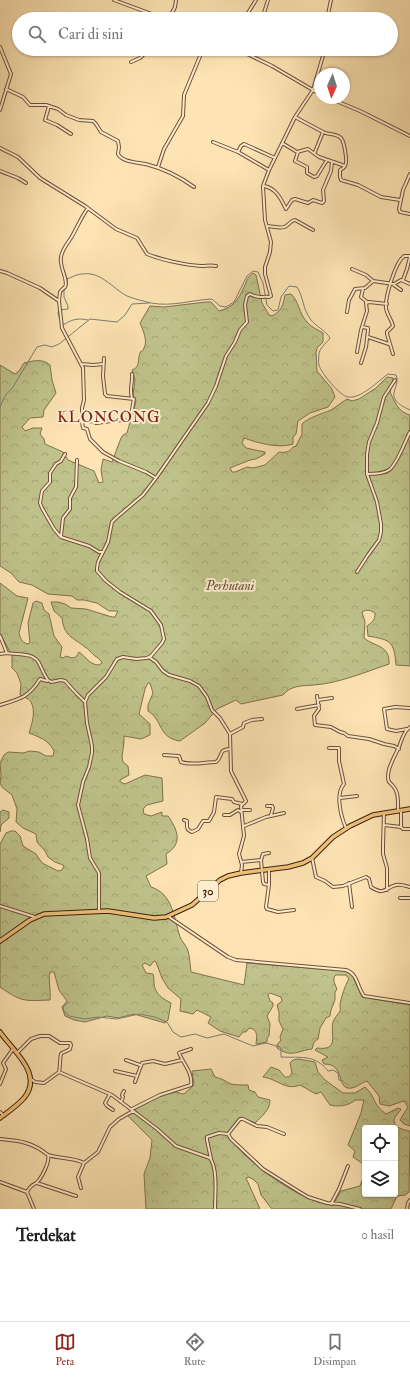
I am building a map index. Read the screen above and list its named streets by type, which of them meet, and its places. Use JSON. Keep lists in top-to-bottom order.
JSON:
{
  "streets": {
    "highway": ["30"]
  },
  "districts": ["KLONCONG"],
  "parks": ["Perhutani"],
  "north": "bottom",
  "page": {
    "search": "Cari di sini",
    "heading": ["Terdekat", "0 hasil"],
    "nav": ["Peta", "Rute", "Disimpan"]
  }
}
